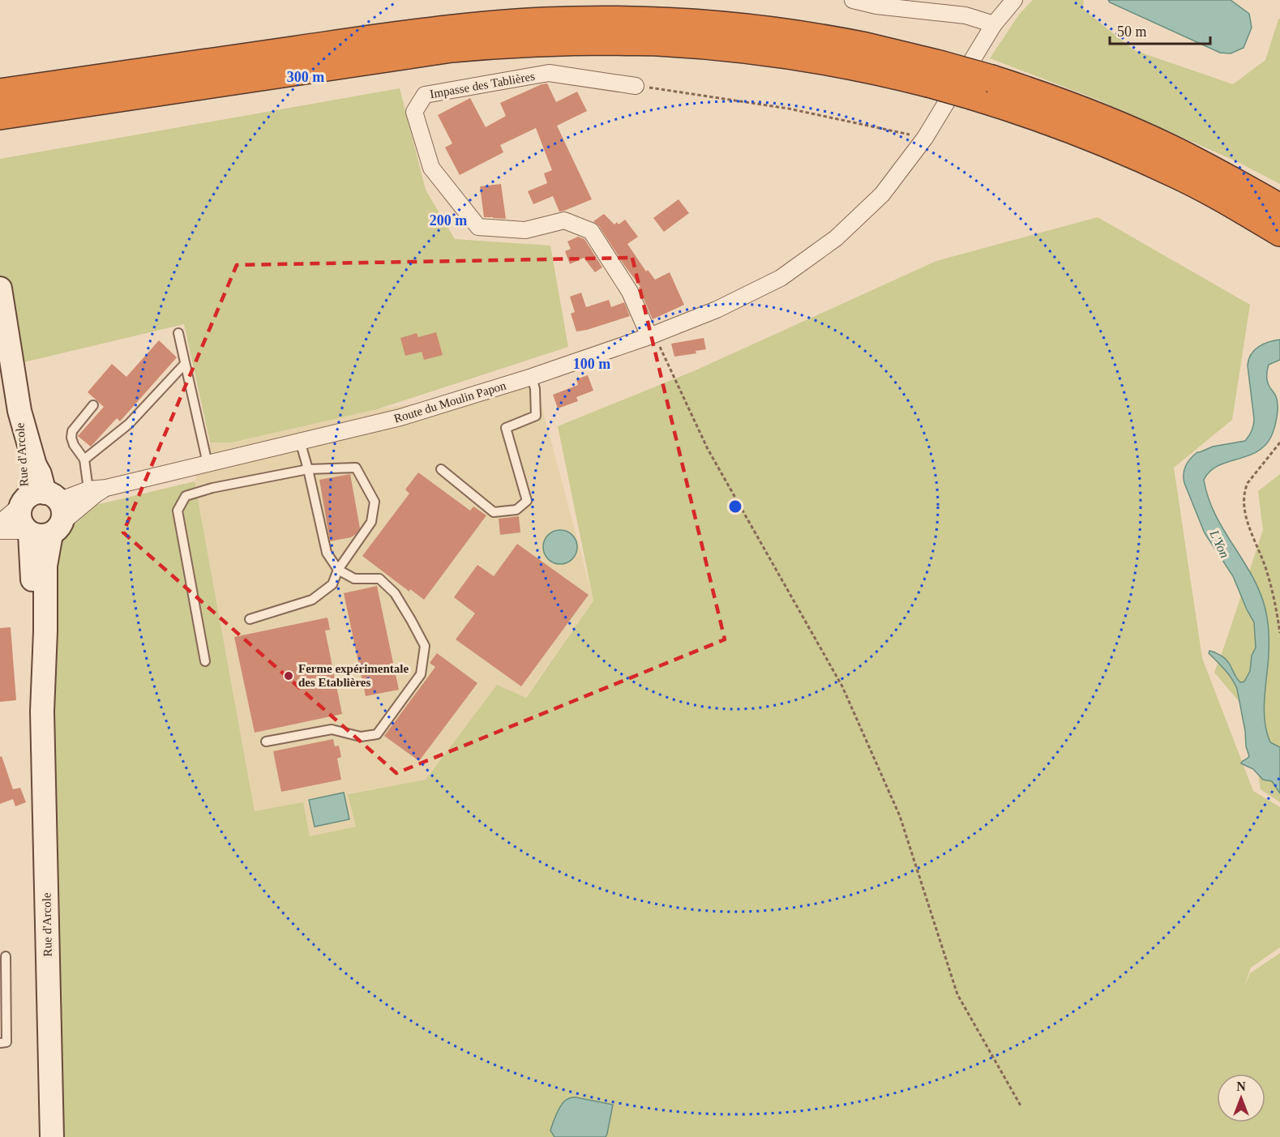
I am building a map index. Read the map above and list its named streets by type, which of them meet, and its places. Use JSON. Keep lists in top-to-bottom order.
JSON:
{
  "streets": {
    "main road": ["Rue d'Arcole"],
    "street": ["Impasse des Tablières", "Route du Moulin Papon"]
  },
  "crossings": [
    ["Impasse des Tablières", "Route du Moulin Papon"],
    ["Route du Moulin Papon", "Rue d'Arcole"]
  ],
  "water": ["L'Yon"],
  "places": ["Ferme expérimentale des Etablières"],
  "scale_bar": "50 m",
  "north": "top",
  "rings": ["300 m", "200 m", "100 m"]
}
